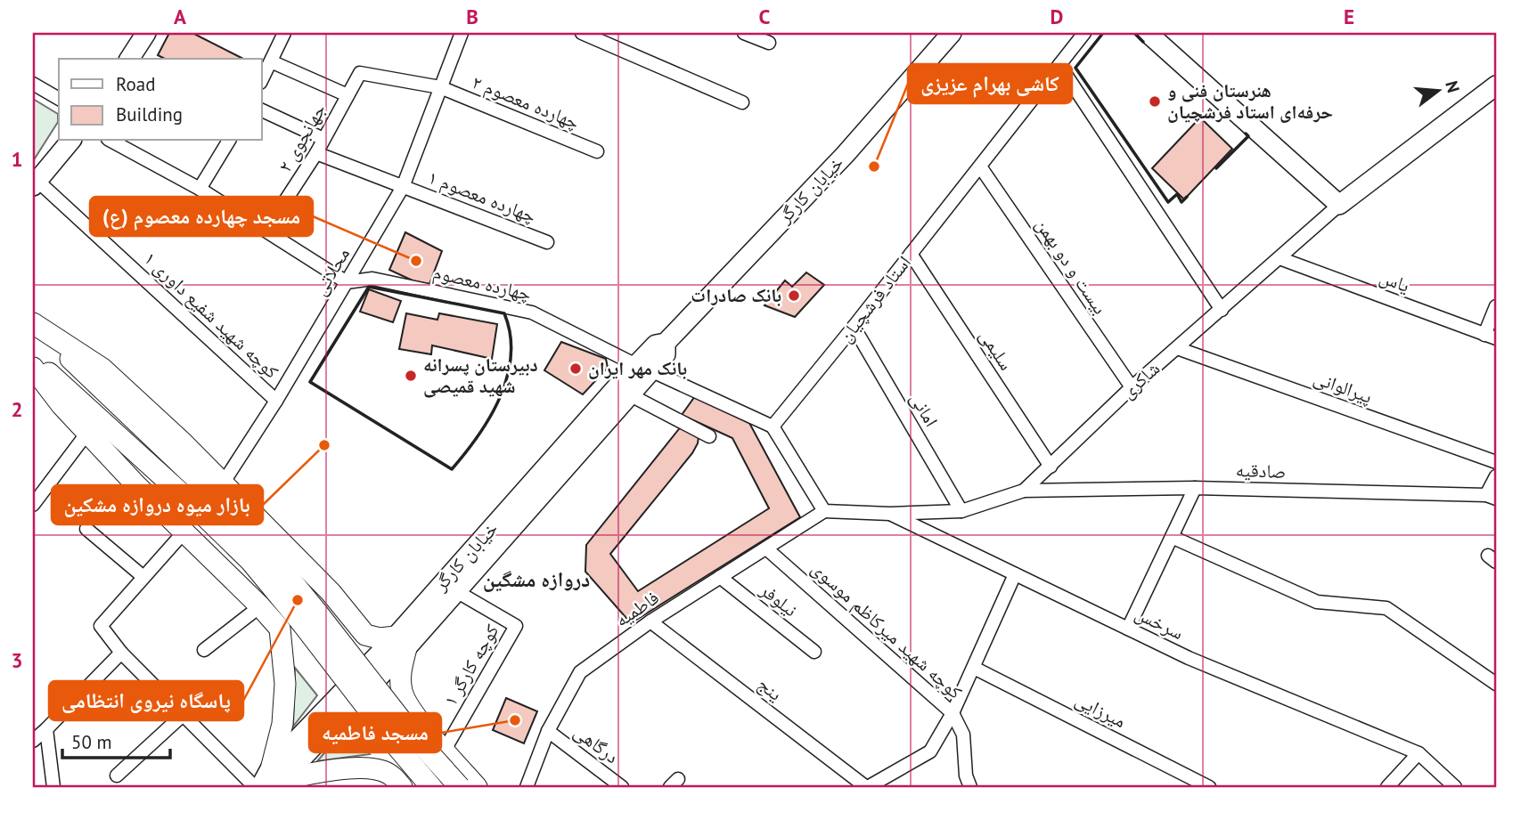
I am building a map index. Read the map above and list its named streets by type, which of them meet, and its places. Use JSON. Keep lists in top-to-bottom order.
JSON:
{
  "streets": {
    "main road": ["خیابان کارگر", "شاکری"],
    "street": [
      "چهارده معصوم ۲",
      "جهانجوی ۲",
      "چهارده معصوم ۱",
      "بیست و دو بهمن",
      "محلاتی",
      "یاس",
      "چهارده معصوم",
      "استاد فرشچیان",
      "کوچه شهید شفیع داوری ۱",
      "سلیمی",
      "پیرالوانی",
      "امانی",
      "صادقیه",
      "نیلوفر",
      "فاطمیه",
      "سرخس",
      "کوچه شهید میرکاظم موسوی",
      "کوچه کارگر ۱",
      "ینج",
      "میرزایی",
      "درگاهی"
    ]
  },
  "crossings": [
    ["چهارده معصوم ۲", "جهانجوی ۲"],
    ["چهارده معصوم ۲", "محلاتی"],
    ["جهانجوی ۲", "چهارده معصوم ۱"],
    ["جهانجوی ۲", "محلاتی"],
    ["خیابان کارگر", "چهارده معصوم"],
    ["خیابان کارگر", "کوچه کارگر ۱"],
    ["چهارده معصوم ۱", "محلاتی"],
    ["بیست و دو بهمن", "استاد فرشچیان"],
    ["بیست و دو بهمن", "شاکری"],
    ["محلاتی", "چهارده معصوم"],
    ["محلاتی", "کوچه شهید شفیع داوری ۱"],
    ["یاس", "شاکری"],
    ["استاد فرشچیان", "سلیمی"],
    ["استاد فرشچیان", "امانی"],
    ["سلیمی", "شاکری"],
    ["شاکری", "پیرالوانی"],
    ["شاکری", "امانی"],
    ["شاکری", "صادقیه"],
    ["شاکری", "فاطمیه"],
    ["شاکری", "سرخس"],
    ["نیلوفر", "فاطمیه"],
    ["فاطمیه", "کوچه شهید میرکاظم موسوی"],
    ["فاطمیه", "ینج"],
    ["فاطمیه", "درگاهی"]
  ],
  "districts": ["دروازه مشگین"],
  "places": [
    "هنرستان فنی و حرفه‌ای استاد فرشچیان",
    "کاشی بهرام عزیزی",
    "مسجد چهارده معصوم (ع)",
    "بانک صادرات",
    "بانک مهر ایران",
    "دبیرستان پسرانه شهید قمیصی",
    "بازار میوه دروازه مشکین",
    "پاسگاه نیروی انتظامی",
    "مسجد فاطمیه"
  ],
  "legend": ["Road", "Building"],
  "scale_bar": "50 m",
  "north": "right",
  "grid": {
    "columns": [
      "A",
      "B",
      "C",
      "D",
      "E"
    ],
    "rows": ["1", "2", "3"]
  }
}
